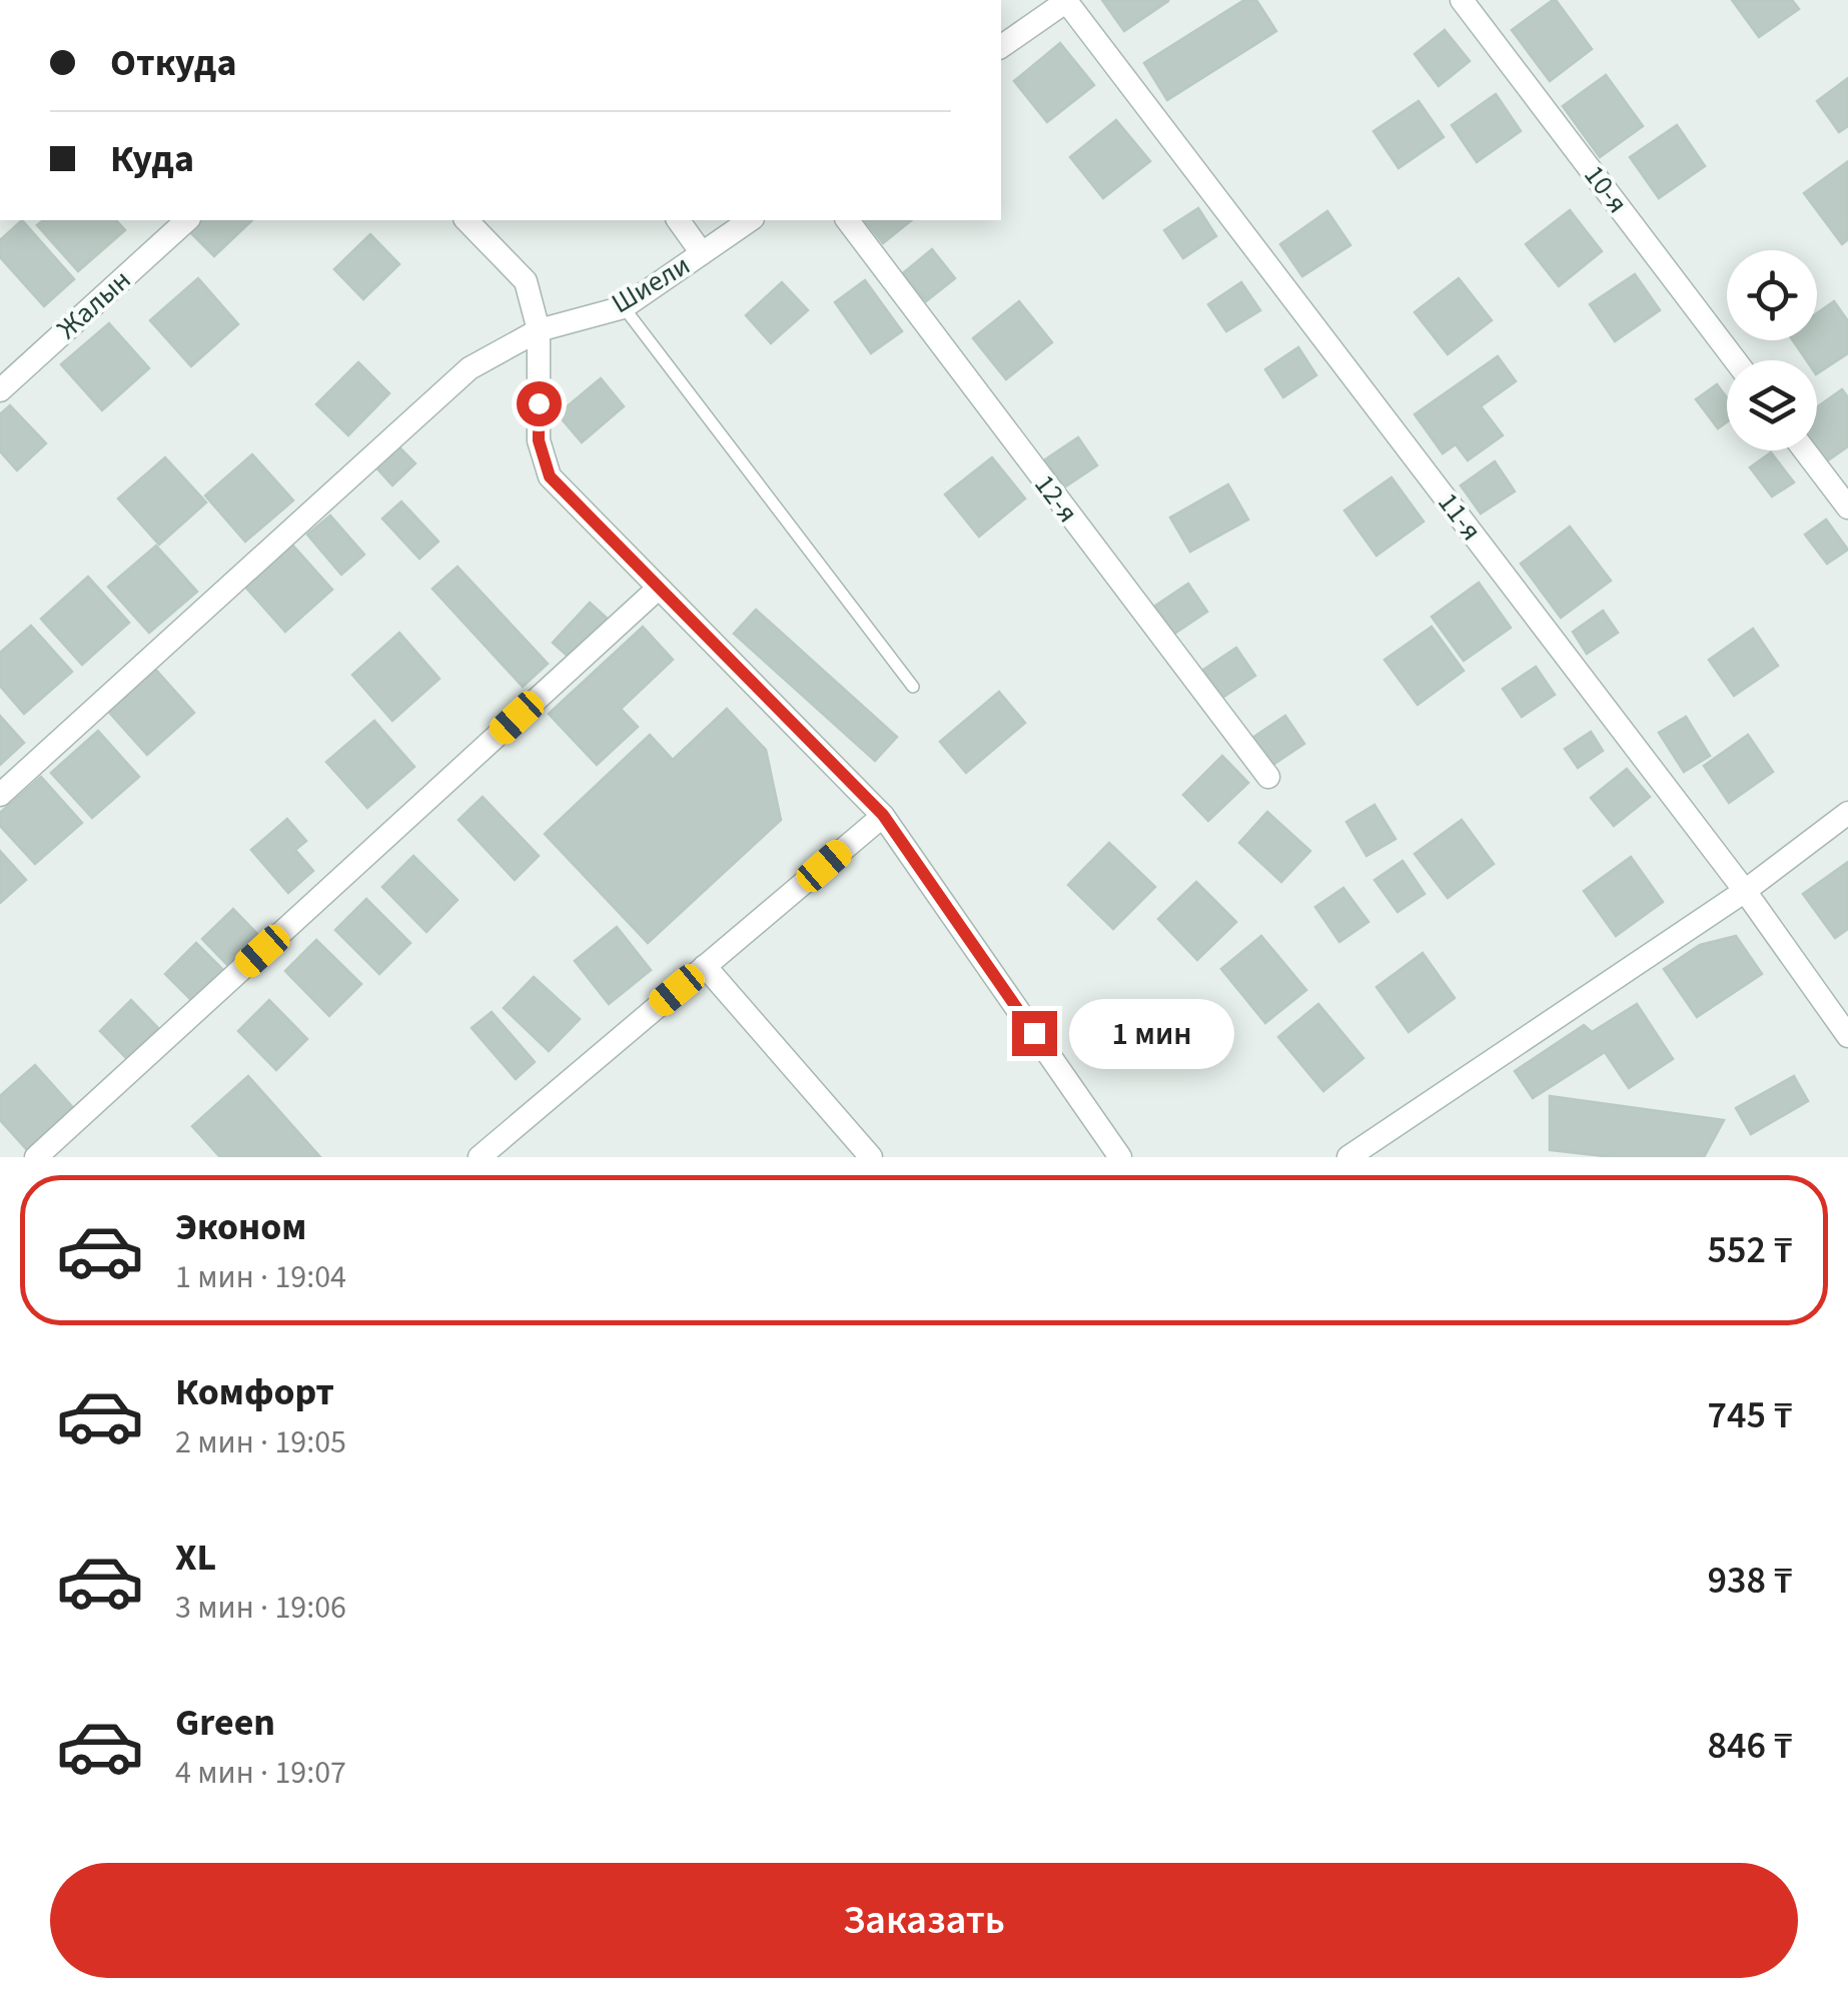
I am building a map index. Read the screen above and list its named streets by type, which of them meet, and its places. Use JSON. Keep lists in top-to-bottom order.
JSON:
{
  "streets": {
    "street": [
      "10-я",
      "Шиели",
      "Жалын",
      "12-я",
      "11-я"
    ]
  },
  "page": {
    "banner": ["Откуда", "Куда"],
    "bubble": "1 мин",
    "list": [
      {
        "name": "Эконом",
        "note": "1 мин · 19:04",
        "value": "552 ₸"
      },
      {
        "name": "Комфорт",
        "note": "2 мин · 19:05",
        "value": "745 ₸"
      },
      {
        "name": "XL",
        "note": "3 мин · 19:06",
        "value": "938 ₸"
      },
      {
        "name": "Green",
        "note": "4 мин · 19:07",
        "value": "846 ₸"
      }
    ],
    "buttons": "Заказать"
  }
}
